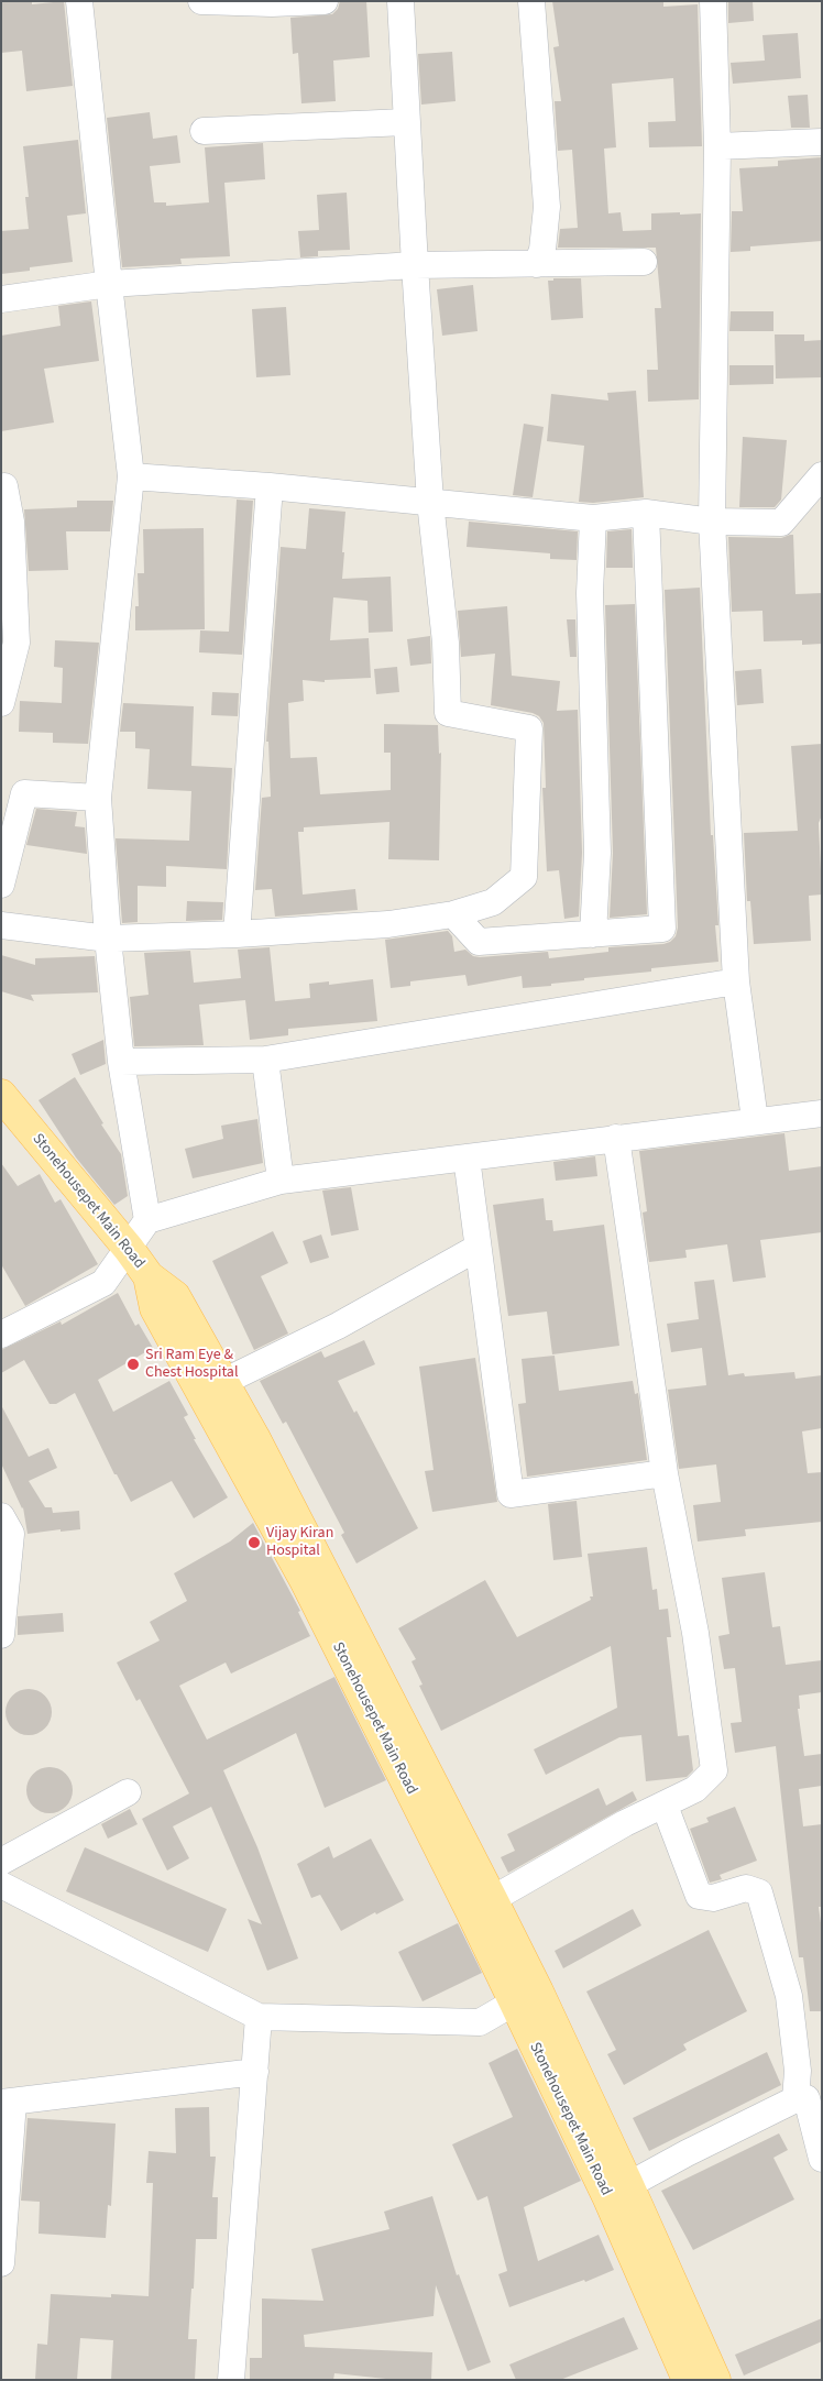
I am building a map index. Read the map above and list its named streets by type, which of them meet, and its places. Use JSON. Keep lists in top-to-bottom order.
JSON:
{
  "streets": {
    "main road": ["Stonehousepet Main Road"]
  },
  "places": ["Sri Ram Eye & Chest Hospital", "Vijay Kiran Hospital"]
}
